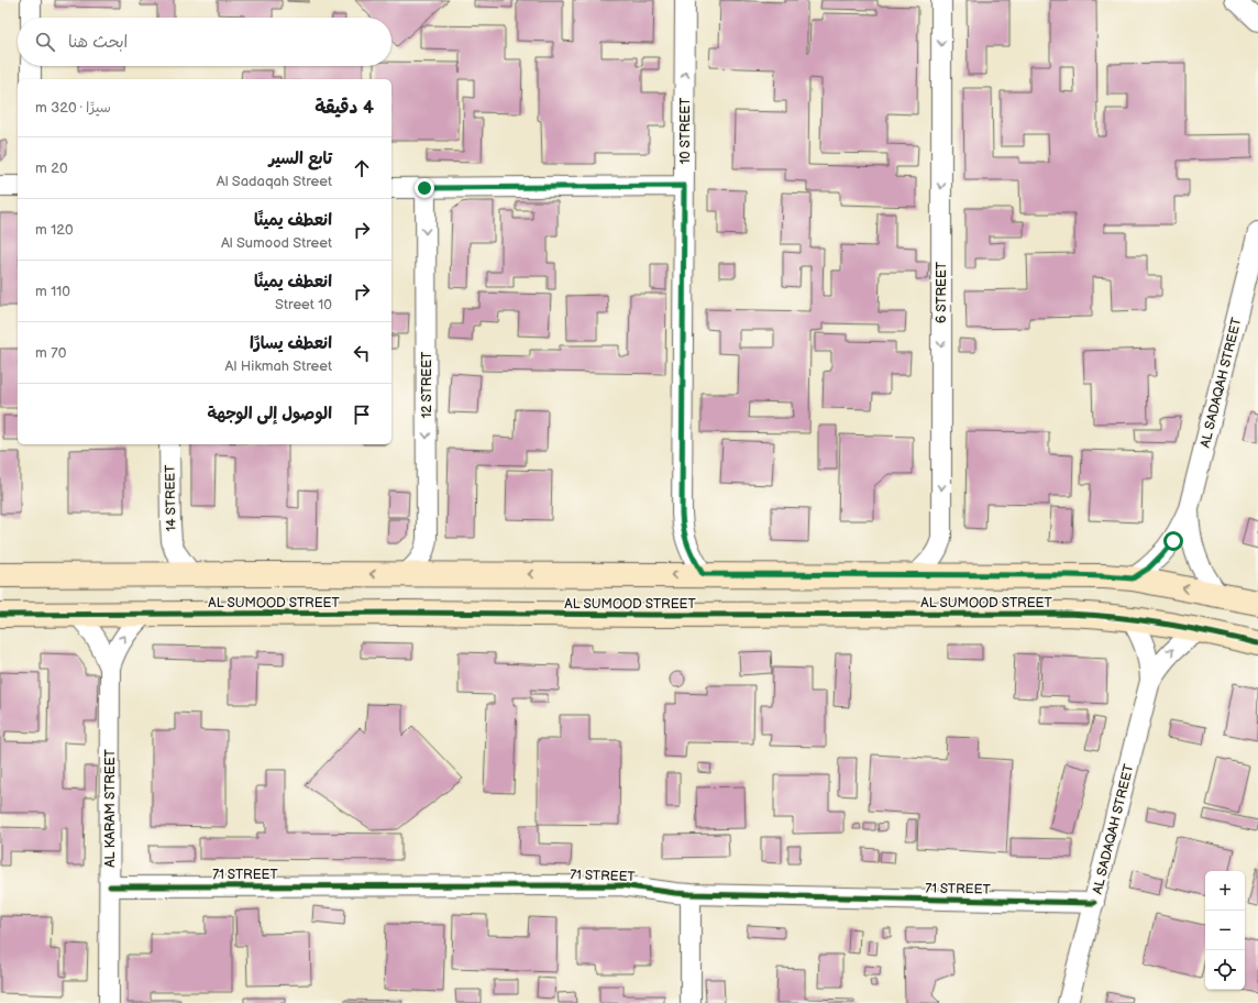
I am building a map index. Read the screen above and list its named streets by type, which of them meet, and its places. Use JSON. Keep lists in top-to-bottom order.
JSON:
{
  "streets": {
    "street": [
      "10 STREET",
      "6 STREET",
      "AL SADAQAH STREET",
      "12 STREET",
      "14 STREET",
      "AL SUMOOD STREET",
      "AL KARAM STREET",
      "71 STREET"
    ]
  },
  "crossings": [
    ["10 STREET", "AL SUMOOD STREET"],
    ["6 STREET", "AL SUMOOD STREET"],
    ["AL SADAQAH STREET", "AL SUMOOD STREET"],
    ["AL SADAQAH STREET", "71 STREET"],
    ["12 STREET", "AL SUMOOD STREET"],
    ["14 STREET", "AL SUMOOD STREET"],
    ["AL SUMOOD STREET", "AL KARAM STREET"],
    ["AL KARAM STREET", "71 STREET"]
  ],
  "one_way": ["6 STREET", "12 STREET"],
  "page": {
    "search": "ابحث هنا",
    "heading": ["4 دقيقة", "سيرًا · 320 m"],
    "list": [
      ["تابع السير", "Al Sadaqah Street", "20 m"],
      ["انعطف يمينًا", "Al Sumood Street", "120 m"],
      ["انعطف يمينًا", "10 Street", "110 m"],
      ["انعطف يسارًا", "Al Hikmah Street", "70 m"],
      "الوصول إلى الوجهة"
    ],
    "map_buttons": ["+", "−"]
  }
}
